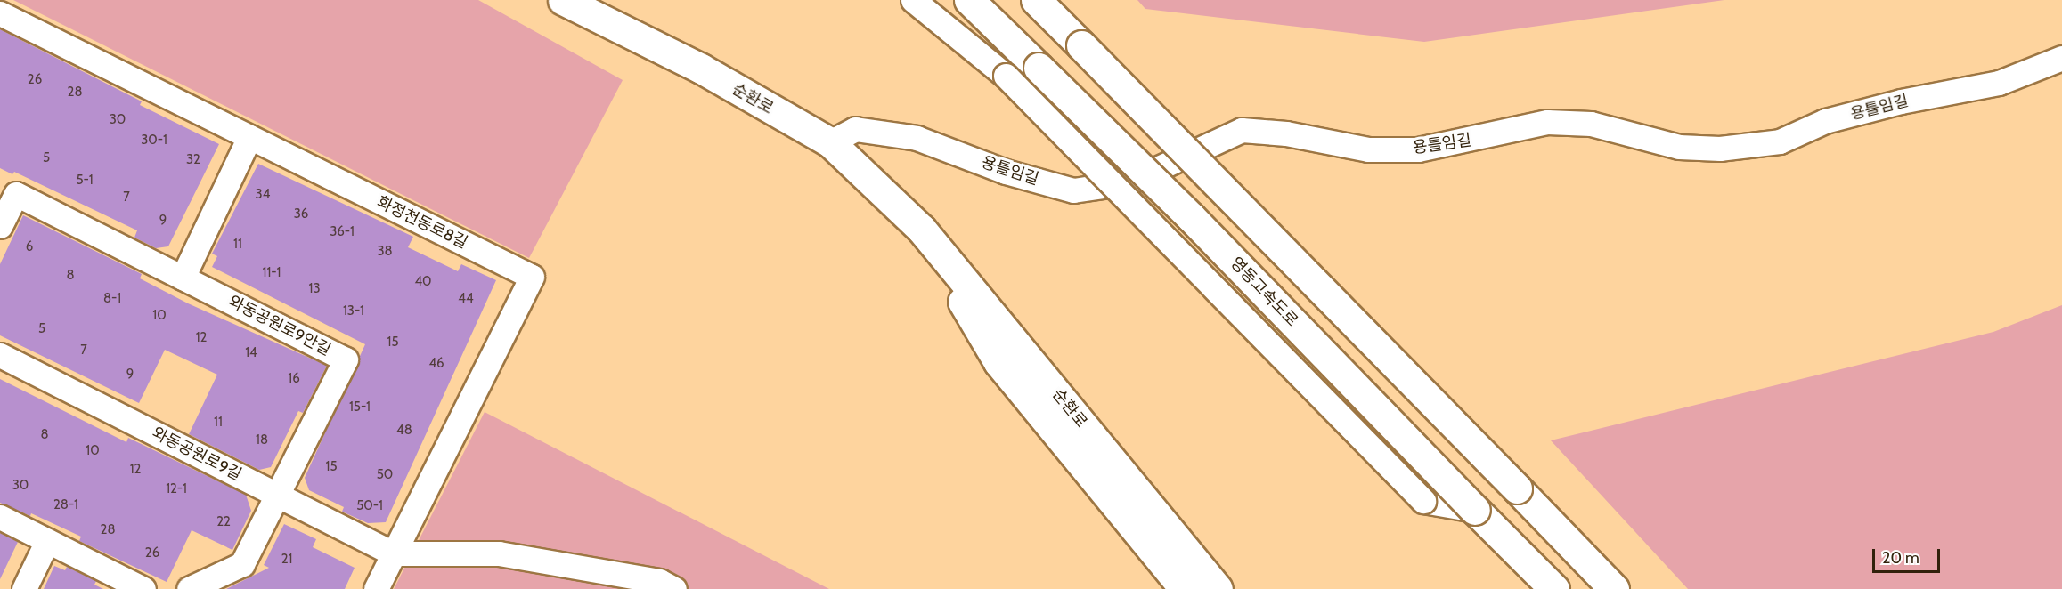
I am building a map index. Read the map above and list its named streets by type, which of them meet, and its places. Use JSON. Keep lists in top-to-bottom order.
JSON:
{
  "streets": {
    "main road": ["순환로", "영동고속도로"],
    "street": [
      "용틀임길",
      "화정천동로8길",
      "와동공원로9안길",
      "와동공원로9길"
    ]
  },
  "crossings": [
    ["순환로", "용틀임길"],
    ["화정천동로8길", "와동공원로9길"],
    ["와동공원로9안길", "와동공원로9길"]
  ],
  "house_numbers": [
    "26",
    "28",
    "30",
    "30-1",
    "5",
    "32",
    "5-1",
    "34",
    "7",
    "36",
    "9",
    "36-1",
    "11",
    "6",
    "38",
    "11-1",
    "8",
    "40",
    "13",
    "8-1",
    "44",
    "13-1",
    "10",
    "5",
    "12",
    "15",
    "7",
    "14",
    "46",
    "9",
    "16",
    "15-1",
    "11",
    "48",
    "8",
    "18",
    "10",
    "15",
    "12",
    "50",
    "30",
    "12-1",
    "28-1",
    "50-1",
    "22",
    "28",
    "26",
    "21"
  ],
  "scale_bar": "20 m"
}
